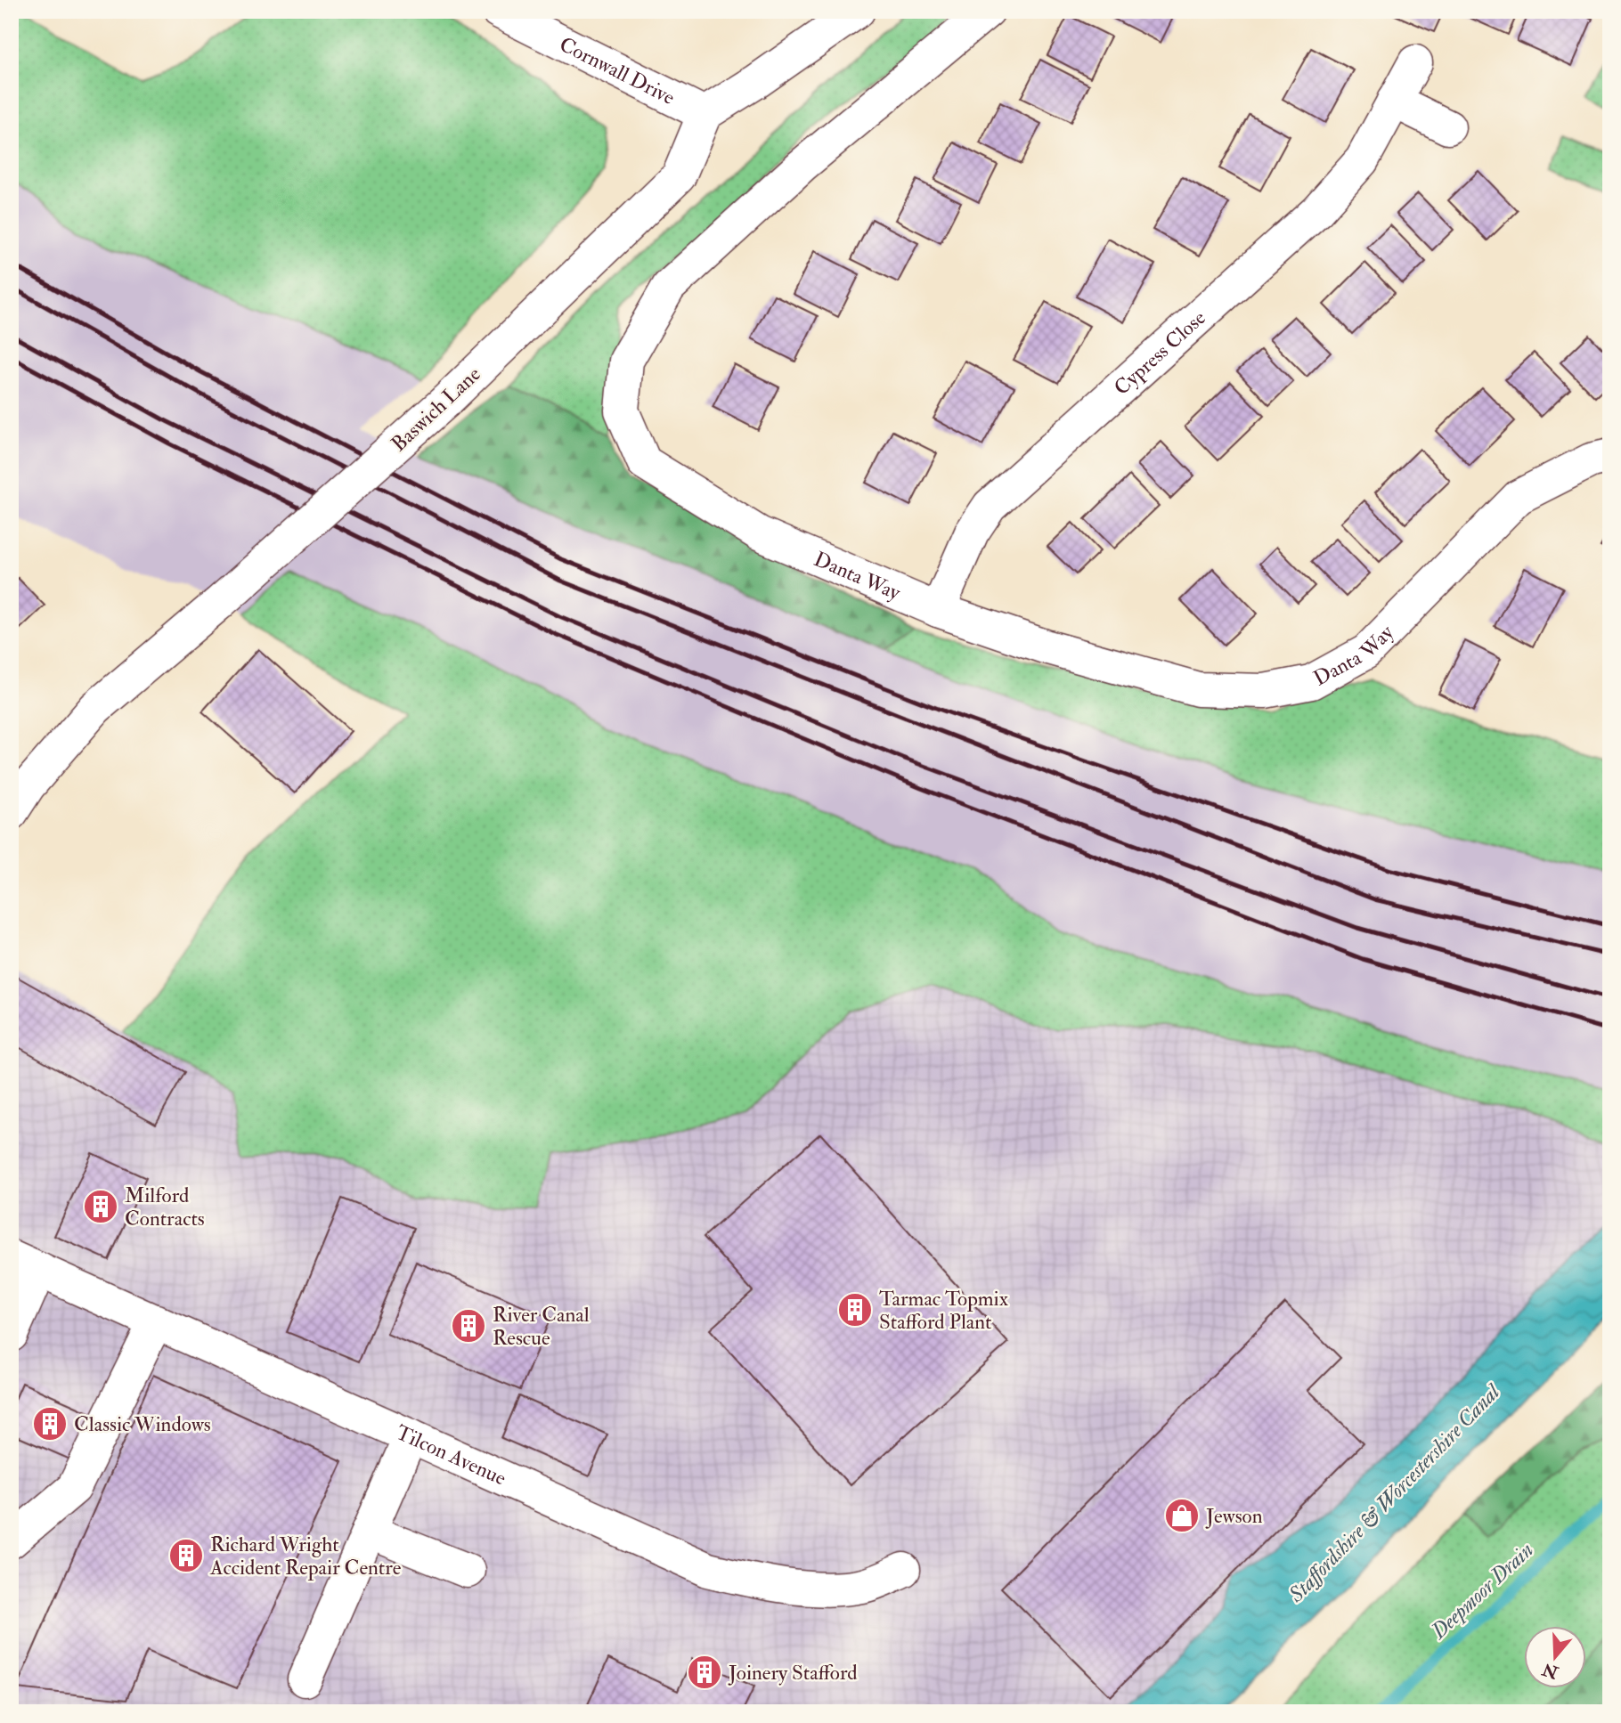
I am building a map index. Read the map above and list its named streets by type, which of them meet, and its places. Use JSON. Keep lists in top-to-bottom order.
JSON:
{
  "streets": {
    "street": [
      "Cornwall Drive",
      "Cypress Close",
      "Baswich Lane",
      "Danta Way",
      "Tilcon Avenue"
    ]
  },
  "crossings": [
    ["Cornwall Drive", "Baswich Lane"],
    ["Cypress Close", "Danta Way"]
  ],
  "water": ["Staffordshire & Worcestershire Canal", "Deepmoor Drain"],
  "places": {
    "building": [
      "Milford Contracts",
      "Tarmac Topmix Stafford Plant",
      "River Canal Rescue",
      "Classic Windows",
      "Richard Wright Accident Repair Centre",
      "Joinery Stafford"
    ],
    "shop": ["Jewson"]
  },
  "north": "bottom"
}
